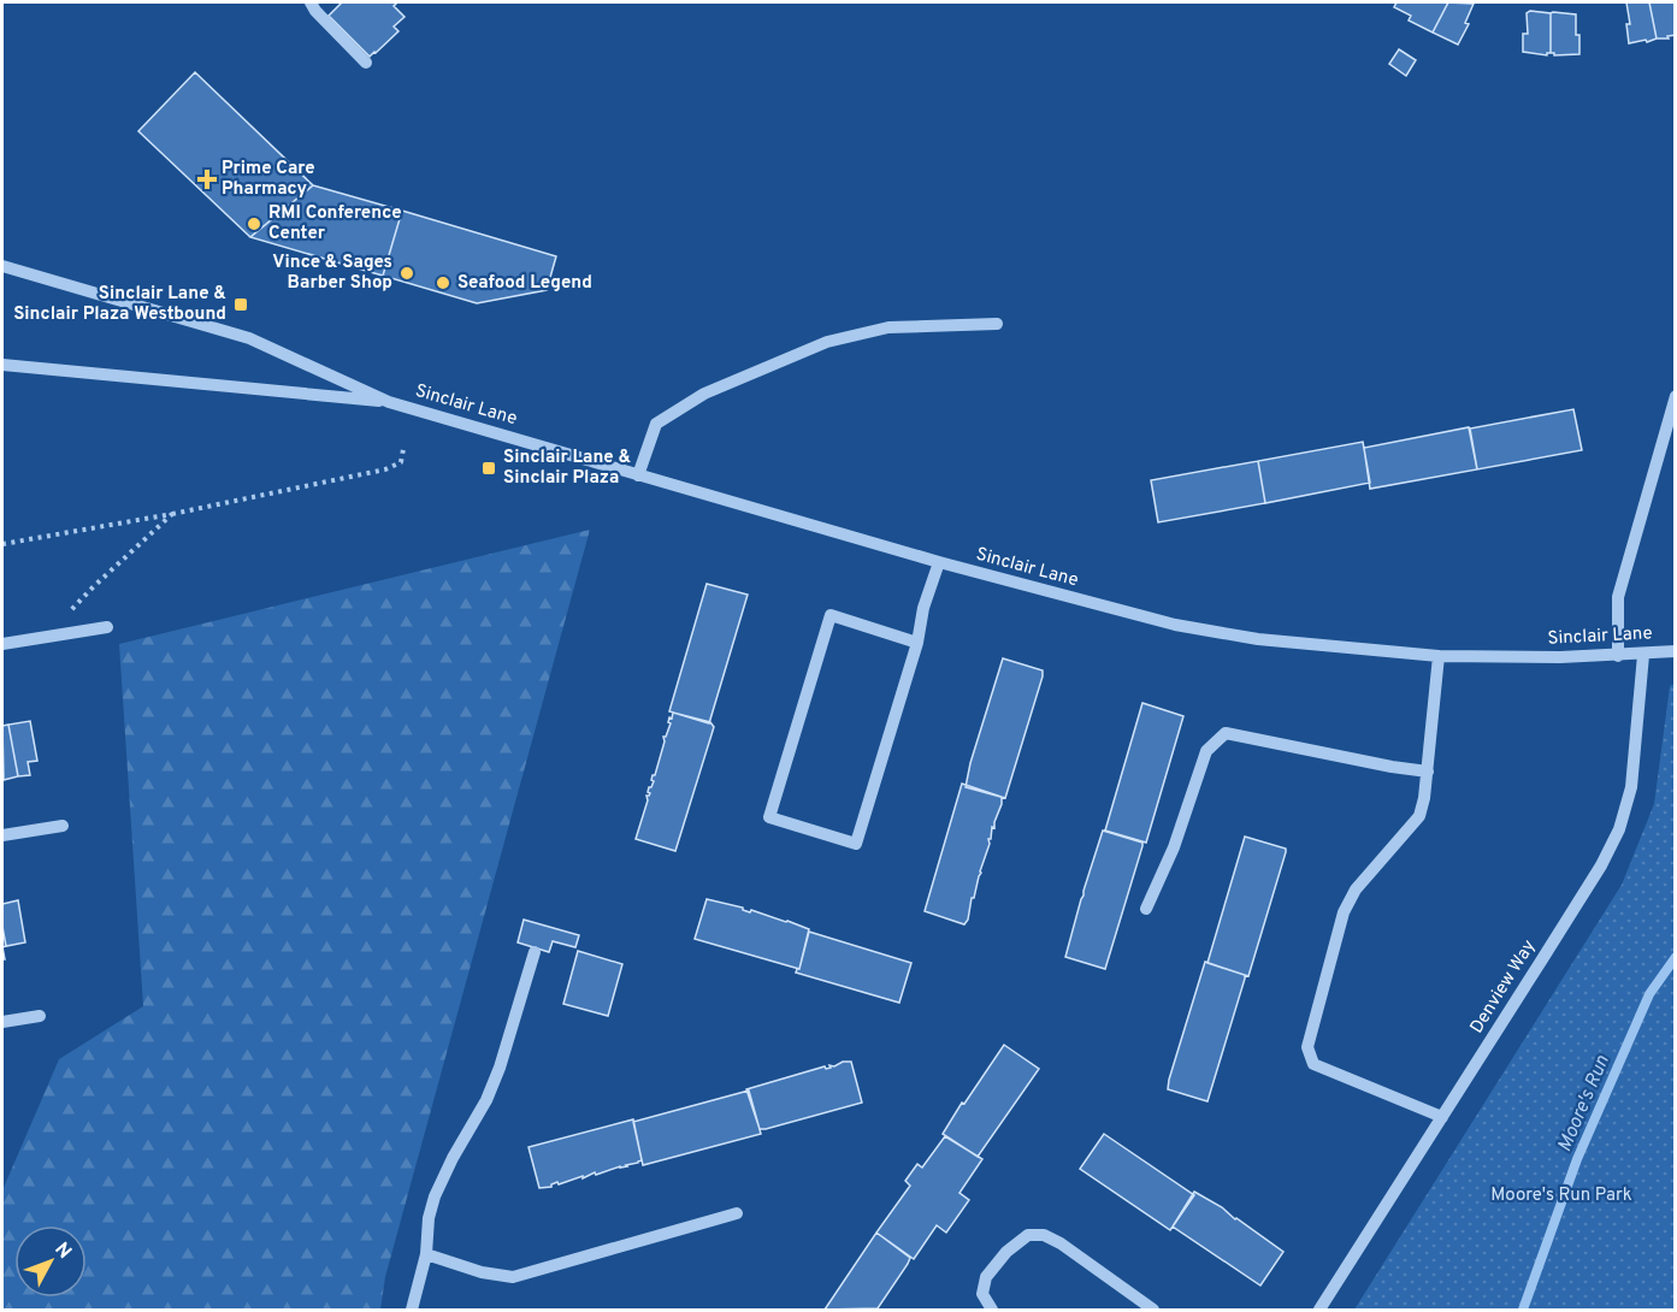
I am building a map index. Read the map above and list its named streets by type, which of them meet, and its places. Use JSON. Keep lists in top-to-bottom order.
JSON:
{
  "streets": {
    "street": ["Sinclair Lane", "Denview Way"]
  },
  "crossings": [
    ["Sinclair Lane", "Denview Way"]
  ],
  "water": ["Moore's Run"],
  "parks": ["Moore's Run Park"],
  "places": {
    "health": ["Prime Care Pharmacy"],
    "other": ["RMI Conference Center", "Vince & Sages Barber Shop", "Seafood Legend"],
    "transit": ["Sinclair Lane & Sinclair Plaza Westbound", "Sinclair Lane & Sinclair Plaza"]
  },
  "north": "top right"
}
